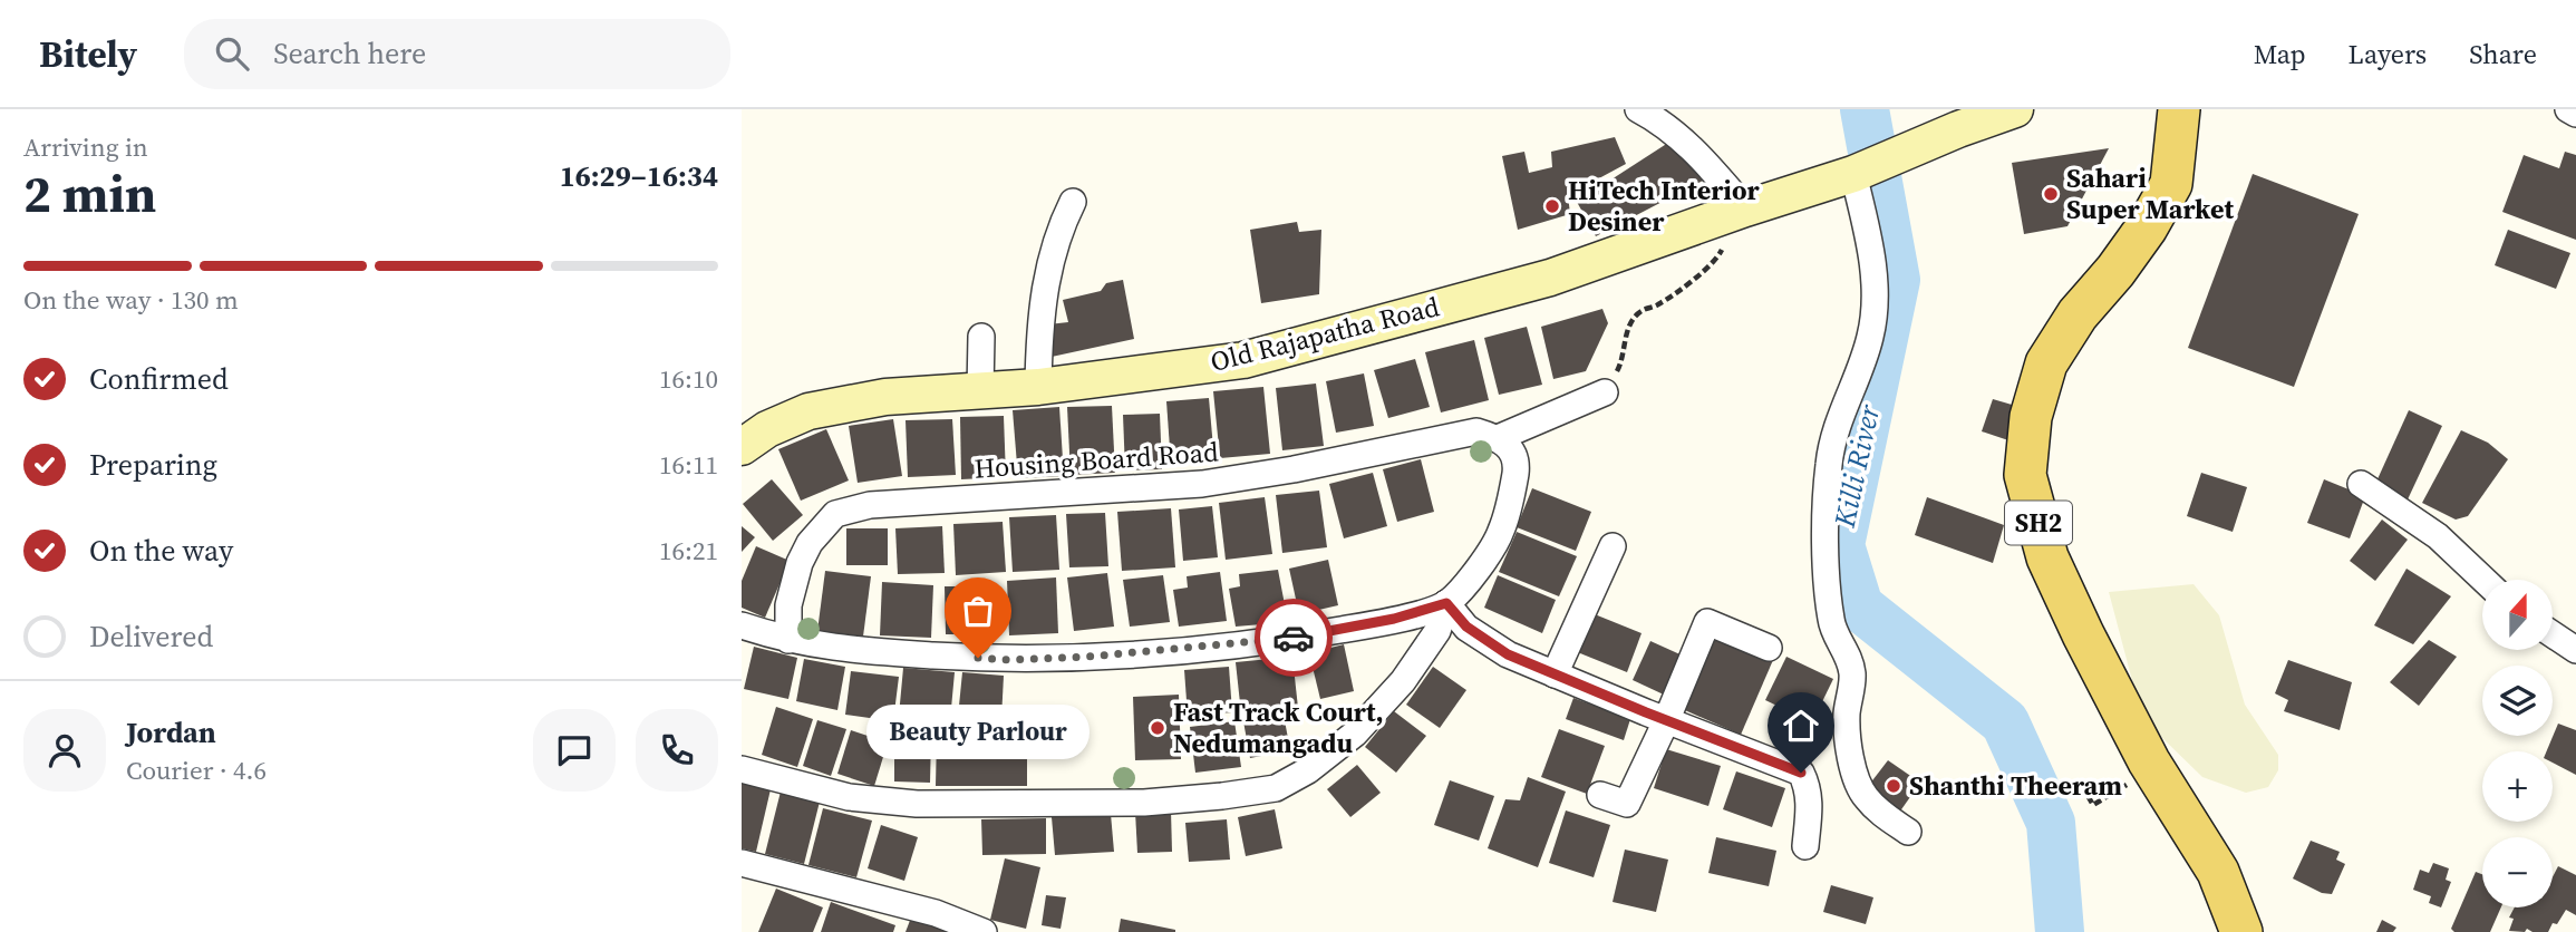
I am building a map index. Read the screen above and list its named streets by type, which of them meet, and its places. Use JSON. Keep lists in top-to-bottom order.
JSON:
{
  "streets": {
    "main road": ["Old Rajapatha Road", "SH2"],
    "street": ["Housing Board Road"]
  },
  "water": ["Killi River"],
  "places": [
    "Sahari Super Market",
    "HiTech Interior Desiner",
    "Beauty Parlour",
    "Fast Track Court, Nedumangadu",
    "Shanthi Theeram"
  ],
  "north": "top",
  "page": {
    "header": "Bitely",
    "search": "Search here",
    "nav": ["Map", "Layers", "Share"],
    "heading": ["2 min", "Arriving in", "16:29–16:34"],
    "panel": ["Jordan", "Courier · 4.6"],
    "bar": "On the way · 130 m",
    "list": [
      ["Confirmed", "16:10"],
      ["Preparing", "16:11"],
      ["On the way", "16:21"],
      "Delivered"
    ],
    "map_buttons": ["+", "−"],
    "bubble": "Beauty Parlour"
  }
}
